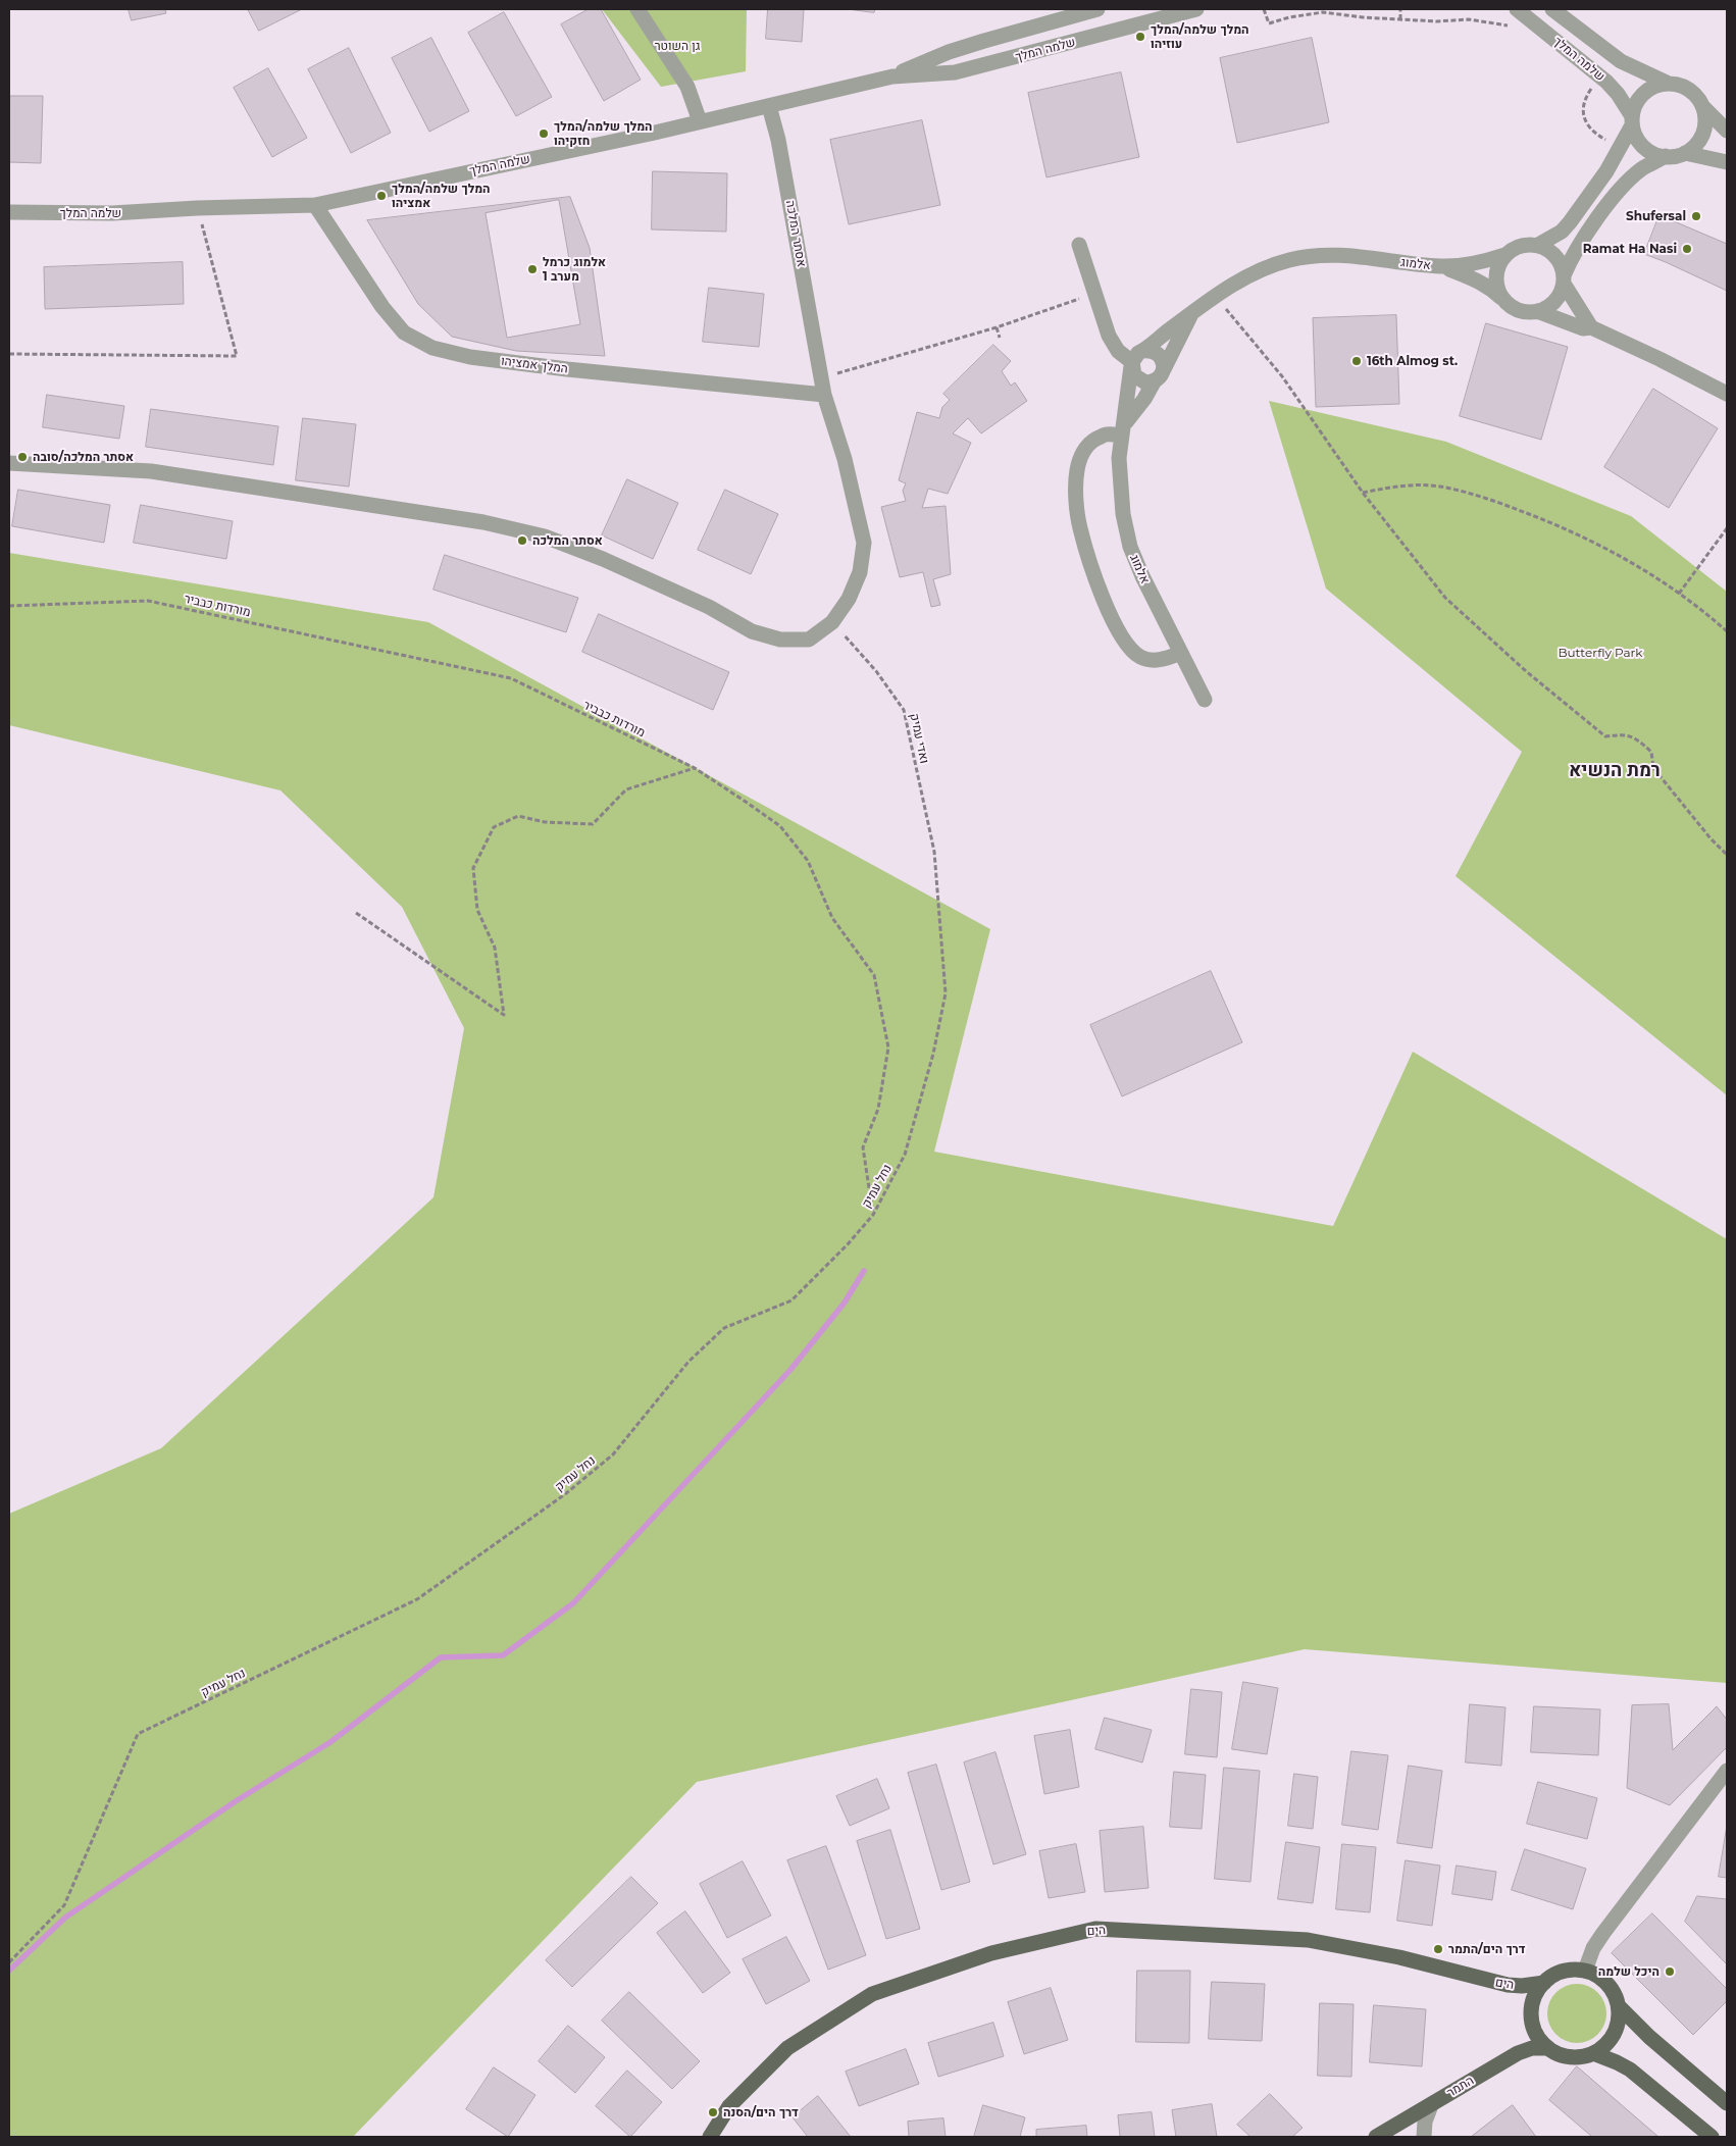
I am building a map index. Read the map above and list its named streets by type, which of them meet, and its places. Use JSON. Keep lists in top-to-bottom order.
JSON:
{
  "streets": {
    "main road": ["הים", "התמר"],
    "street": [
      "שלמה המלך",
      "אסתר המלכה",
      "אלמוג",
      "המלך אמציהו"
    ],
    "path": ["מורדות כבביר", "ואדי עמיק", "נחל עמיק"]
  },
  "crossings": [
    ["שלמה המלך", "אסתר המלכה"],
    ["שלמה המלך", "המלך אמציהו"],
    ["אסתר המלכה", "המלך אמציהו"],
    ["אסתר המלכה", "ואדי עמיק"],
    ["מורדות כבביר", "נחל עמיק"],
    ["ואדי עמיק", "נחל עמיק"],
    ["הים", "התמר"]
  ],
  "districts": ["רמת הנשיא"],
  "parks": ["גן השוטר", "Butterfly Park"],
  "places": [
    "המלך שלמה/המלך עוזיהו",
    "המלך שלמה/המלך חזקיהו",
    "המלך שלמה/המלך אמציהו",
    "Shufersal",
    "Ramat Ha Nasi",
    "אלמוג כרמל מערב 1",
    "16th Almog st.",
    "אסתר המלכה/סובה",
    "אסתר המלכה",
    "דרך הים/התמר",
    "היכל שלמה",
    "דרך הים/הסנה"
  ]
}
